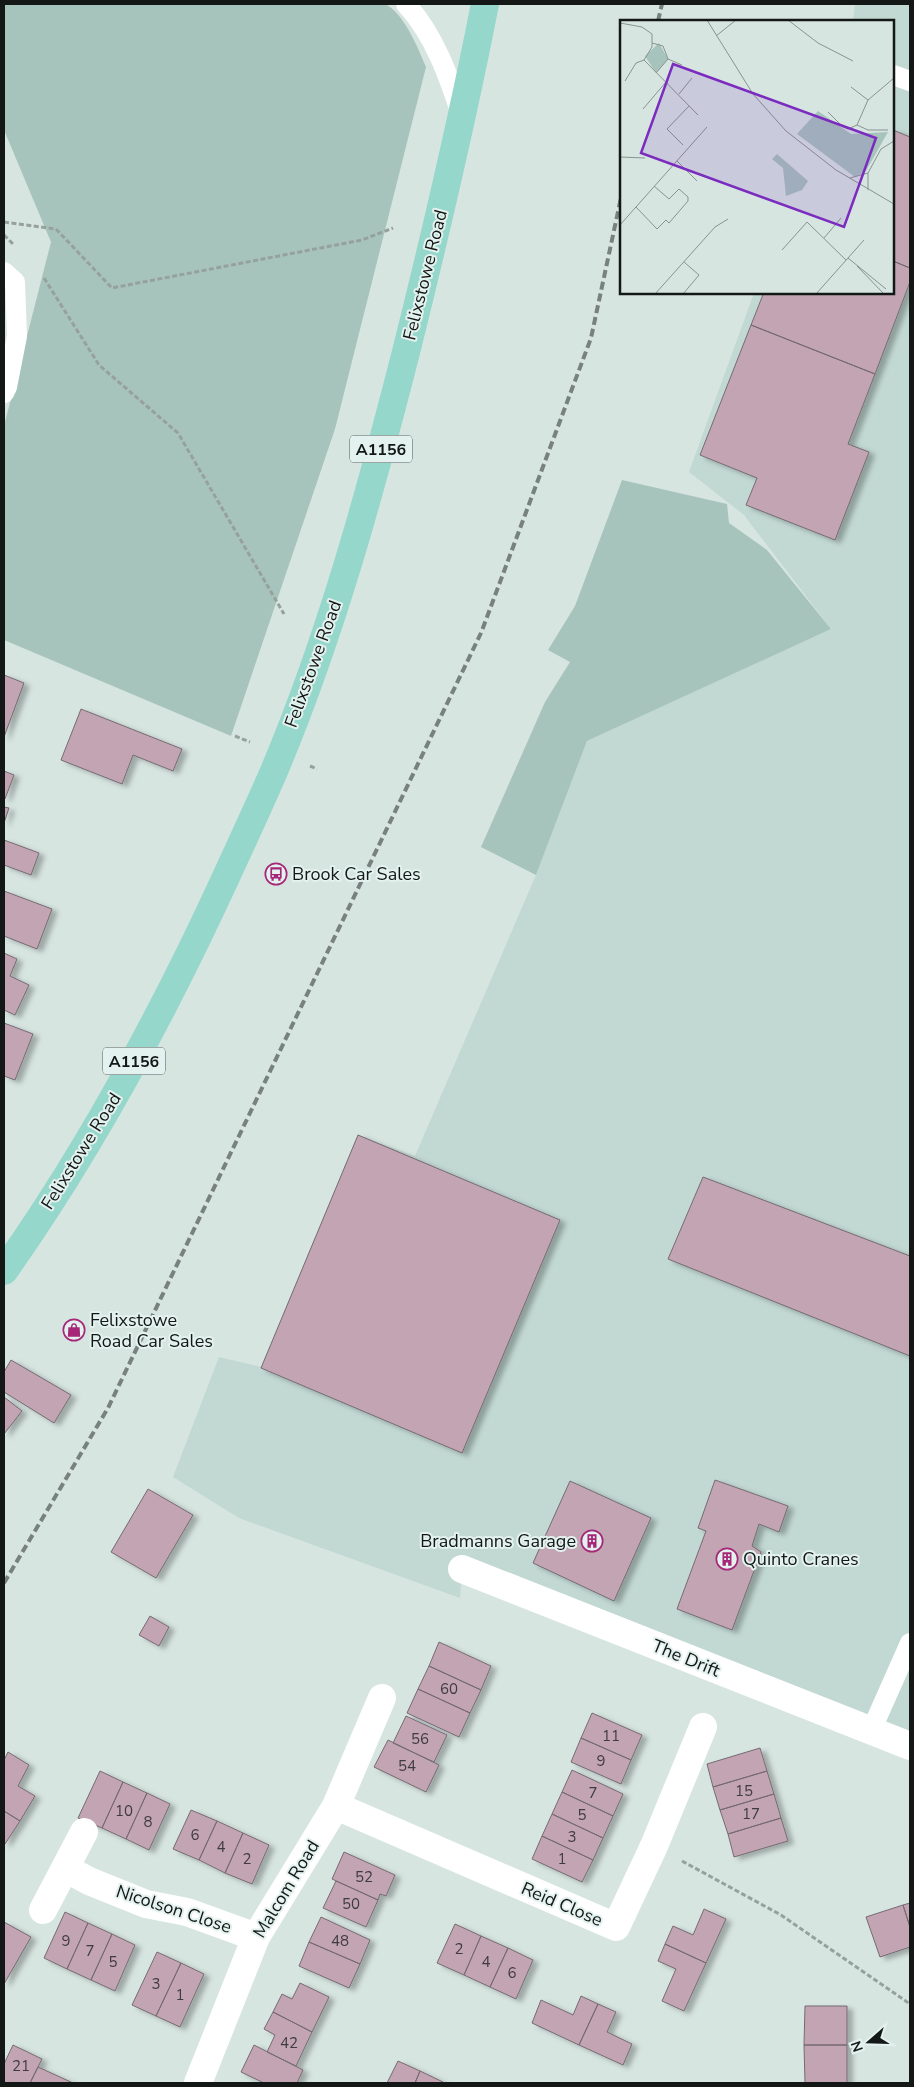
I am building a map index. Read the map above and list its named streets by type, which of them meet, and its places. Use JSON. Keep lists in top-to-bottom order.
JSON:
{
  "streets": {
    "main road": ["Felixstowe Road", "A1156"],
    "street": [
      "The Drift",
      "Malcom Road",
      "Reid Close",
      "Nicolson Close"
    ]
  },
  "crossings": [
    ["Malcom Road", "Reid Close"],
    ["Malcom Road", "Nicolson Close"]
  ],
  "places": {
    "bus stop": ["Brook Car Sales"],
    "shop": ["Felixstowe Road Car Sales"],
    "building": ["Bradmanns Garage", "Quinto Cranes"]
  },
  "house_numbers": [
    "60",
    "11",
    "56",
    "9",
    "54",
    "15",
    "7",
    "10",
    "17",
    "5",
    "8",
    "6",
    "3",
    "4",
    "2",
    "1",
    "52",
    "50",
    "9",
    "48",
    "2",
    "7",
    "5",
    "4",
    "6",
    "3",
    "1",
    "42",
    "21"
  ],
  "north": "left"
}
